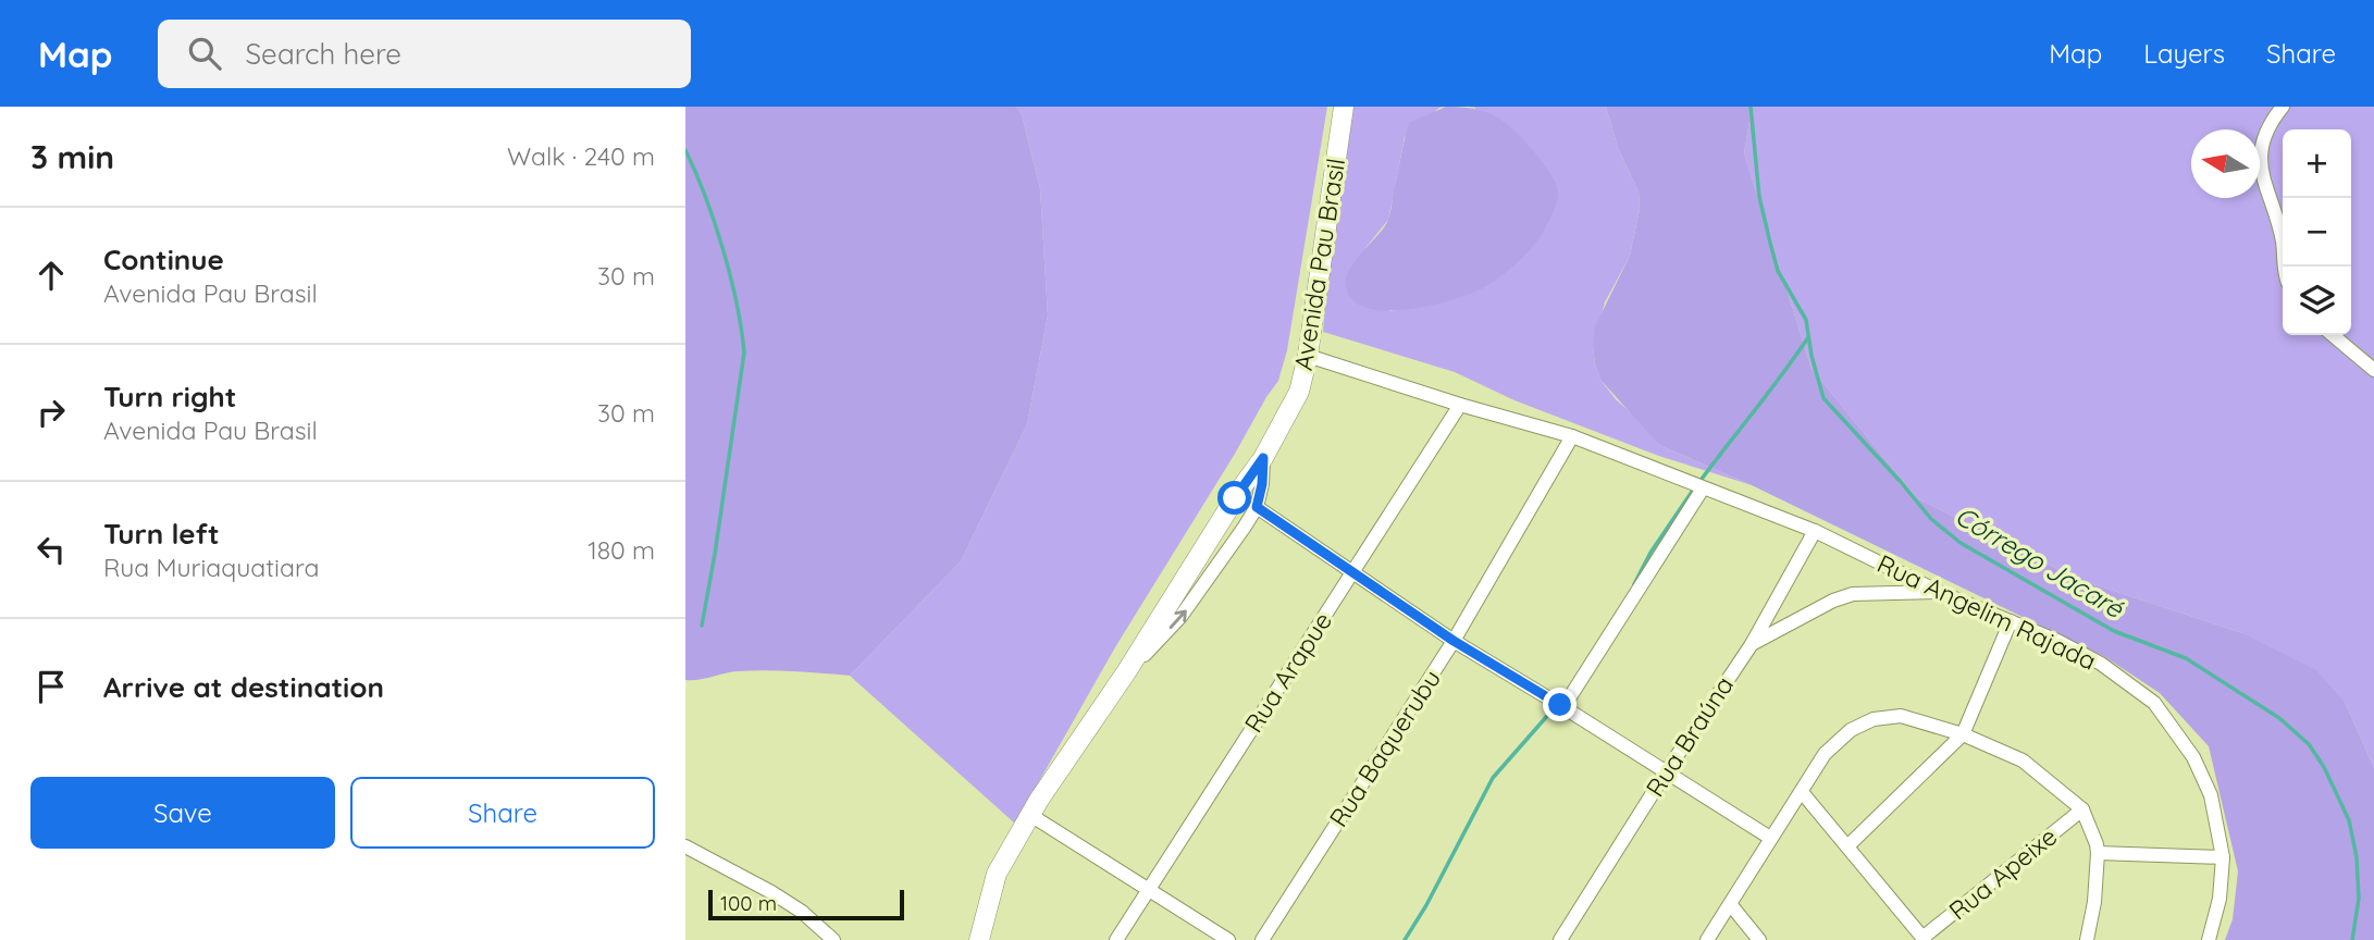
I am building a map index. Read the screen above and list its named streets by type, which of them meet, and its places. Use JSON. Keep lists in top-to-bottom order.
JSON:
{
  "streets": {
    "main road": ["Avenida Pau Brasil"],
    "street": [
      "Rua Angelim Rajada",
      "Rua Arapue",
      "Rua Braúna",
      "Rua Baquerubu",
      "Rua Apeixe"
    ]
  },
  "crossings": [
    ["Rua Angelim Rajada", "Rua Braúna"],
    ["Rua Angelim Rajada", "Rua Baquerubu"]
  ],
  "water": ["Córrego Jacaré"],
  "scale_bar": "100 m",
  "north": "left",
  "page": {
    "header": "Map",
    "search": "Search here",
    "nav": ["Map", "Layers", "Share"],
    "heading": ["3 min", "Walk · 240 m"],
    "map_buttons": ["+", "−"],
    "list": [
      ["Continue", "Avenida Pau Brasil", "30 m"],
      ["Turn right", "Avenida Pau Brasil", "30 m"],
      ["Turn left", "Rua Muriaquatiara", "180 m"],
      "Arrive at destination"
    ],
    "buttons": ["Save", "Share"],
    "scale": "100 m"
  }
}
